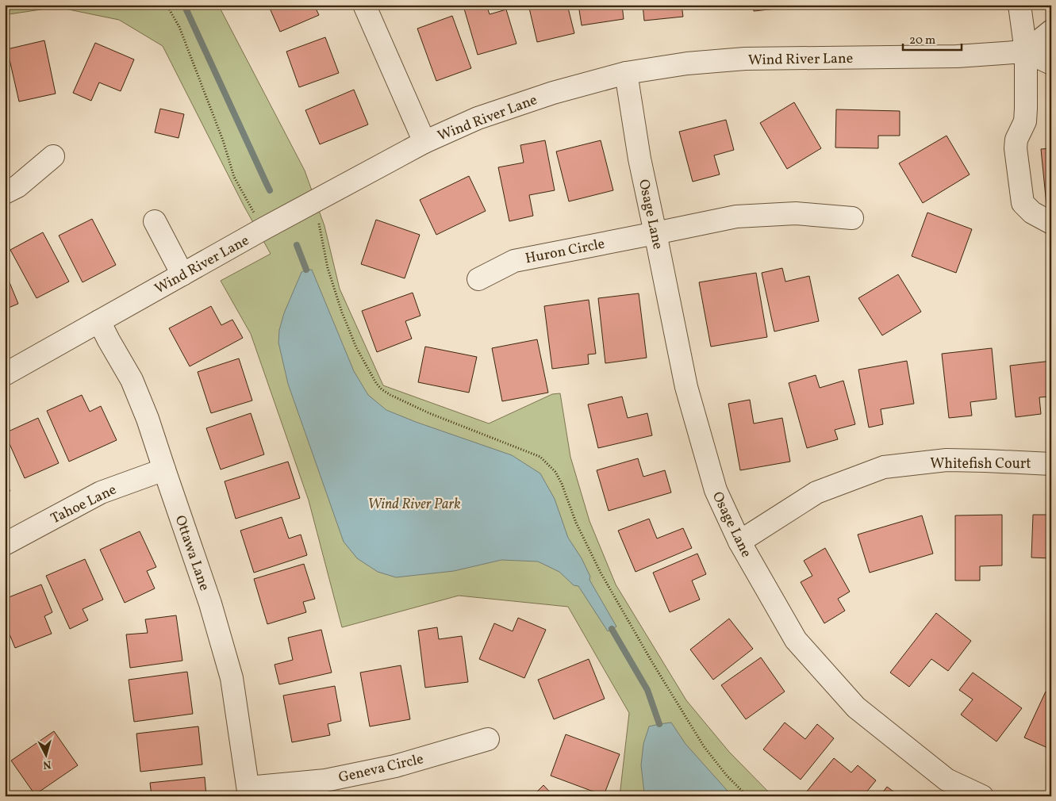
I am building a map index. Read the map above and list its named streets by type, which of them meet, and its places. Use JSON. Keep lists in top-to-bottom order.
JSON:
{
  "streets": {
    "street": [
      "Wind River Lane",
      "Osage Lane",
      "Huron Circle",
      "Whitefish Court",
      "Tahoe Lane",
      "Ottawa Lane",
      "Geneva Circle"
    ]
  },
  "crossings": [
    ["Wind River Lane", "Osage Lane"],
    ["Wind River Lane", "Ottawa Lane"],
    ["Osage Lane", "Huron Circle"],
    ["Osage Lane", "Whitefish Court"],
    ["Tahoe Lane", "Ottawa Lane"],
    ["Ottawa Lane", "Geneva Circle"]
  ],
  "parks": ["Wind River Park"],
  "scale_bar": "20 m",
  "north": "bottom"
}
